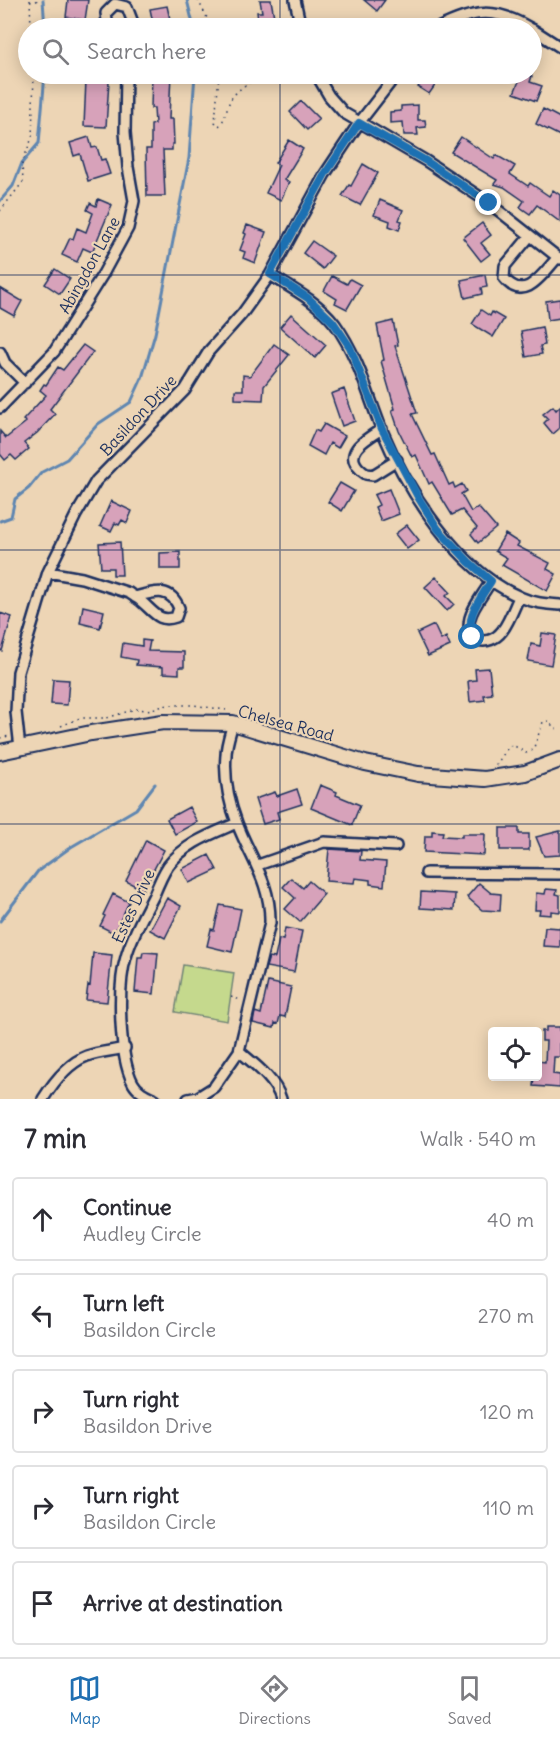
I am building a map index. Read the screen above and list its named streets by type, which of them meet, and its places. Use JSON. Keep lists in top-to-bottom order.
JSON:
{
  "streets": {
    "street": [
      "Abingdon Lane",
      "Basildon Drive",
      "Chelsea Road",
      "Estes Drive"
    ]
  },
  "crossings": [
    ["Basildon Drive", "Chelsea Road"]
  ],
  "page": {
    "search": "Search here",
    "heading": ["7 min", "Walk · 540 m"],
    "list": [
      ["Continue", "Audley Circle", "40 m"],
      ["Turn left", "Basildon Circle", "270 m"],
      ["Turn right", "Basildon Drive", "120 m"],
      ["Turn right", "Basildon Circle", "110 m"],
      "Arrive at destination"
    ],
    "nav": ["Map", "Directions", "Saved"]
  }
}
